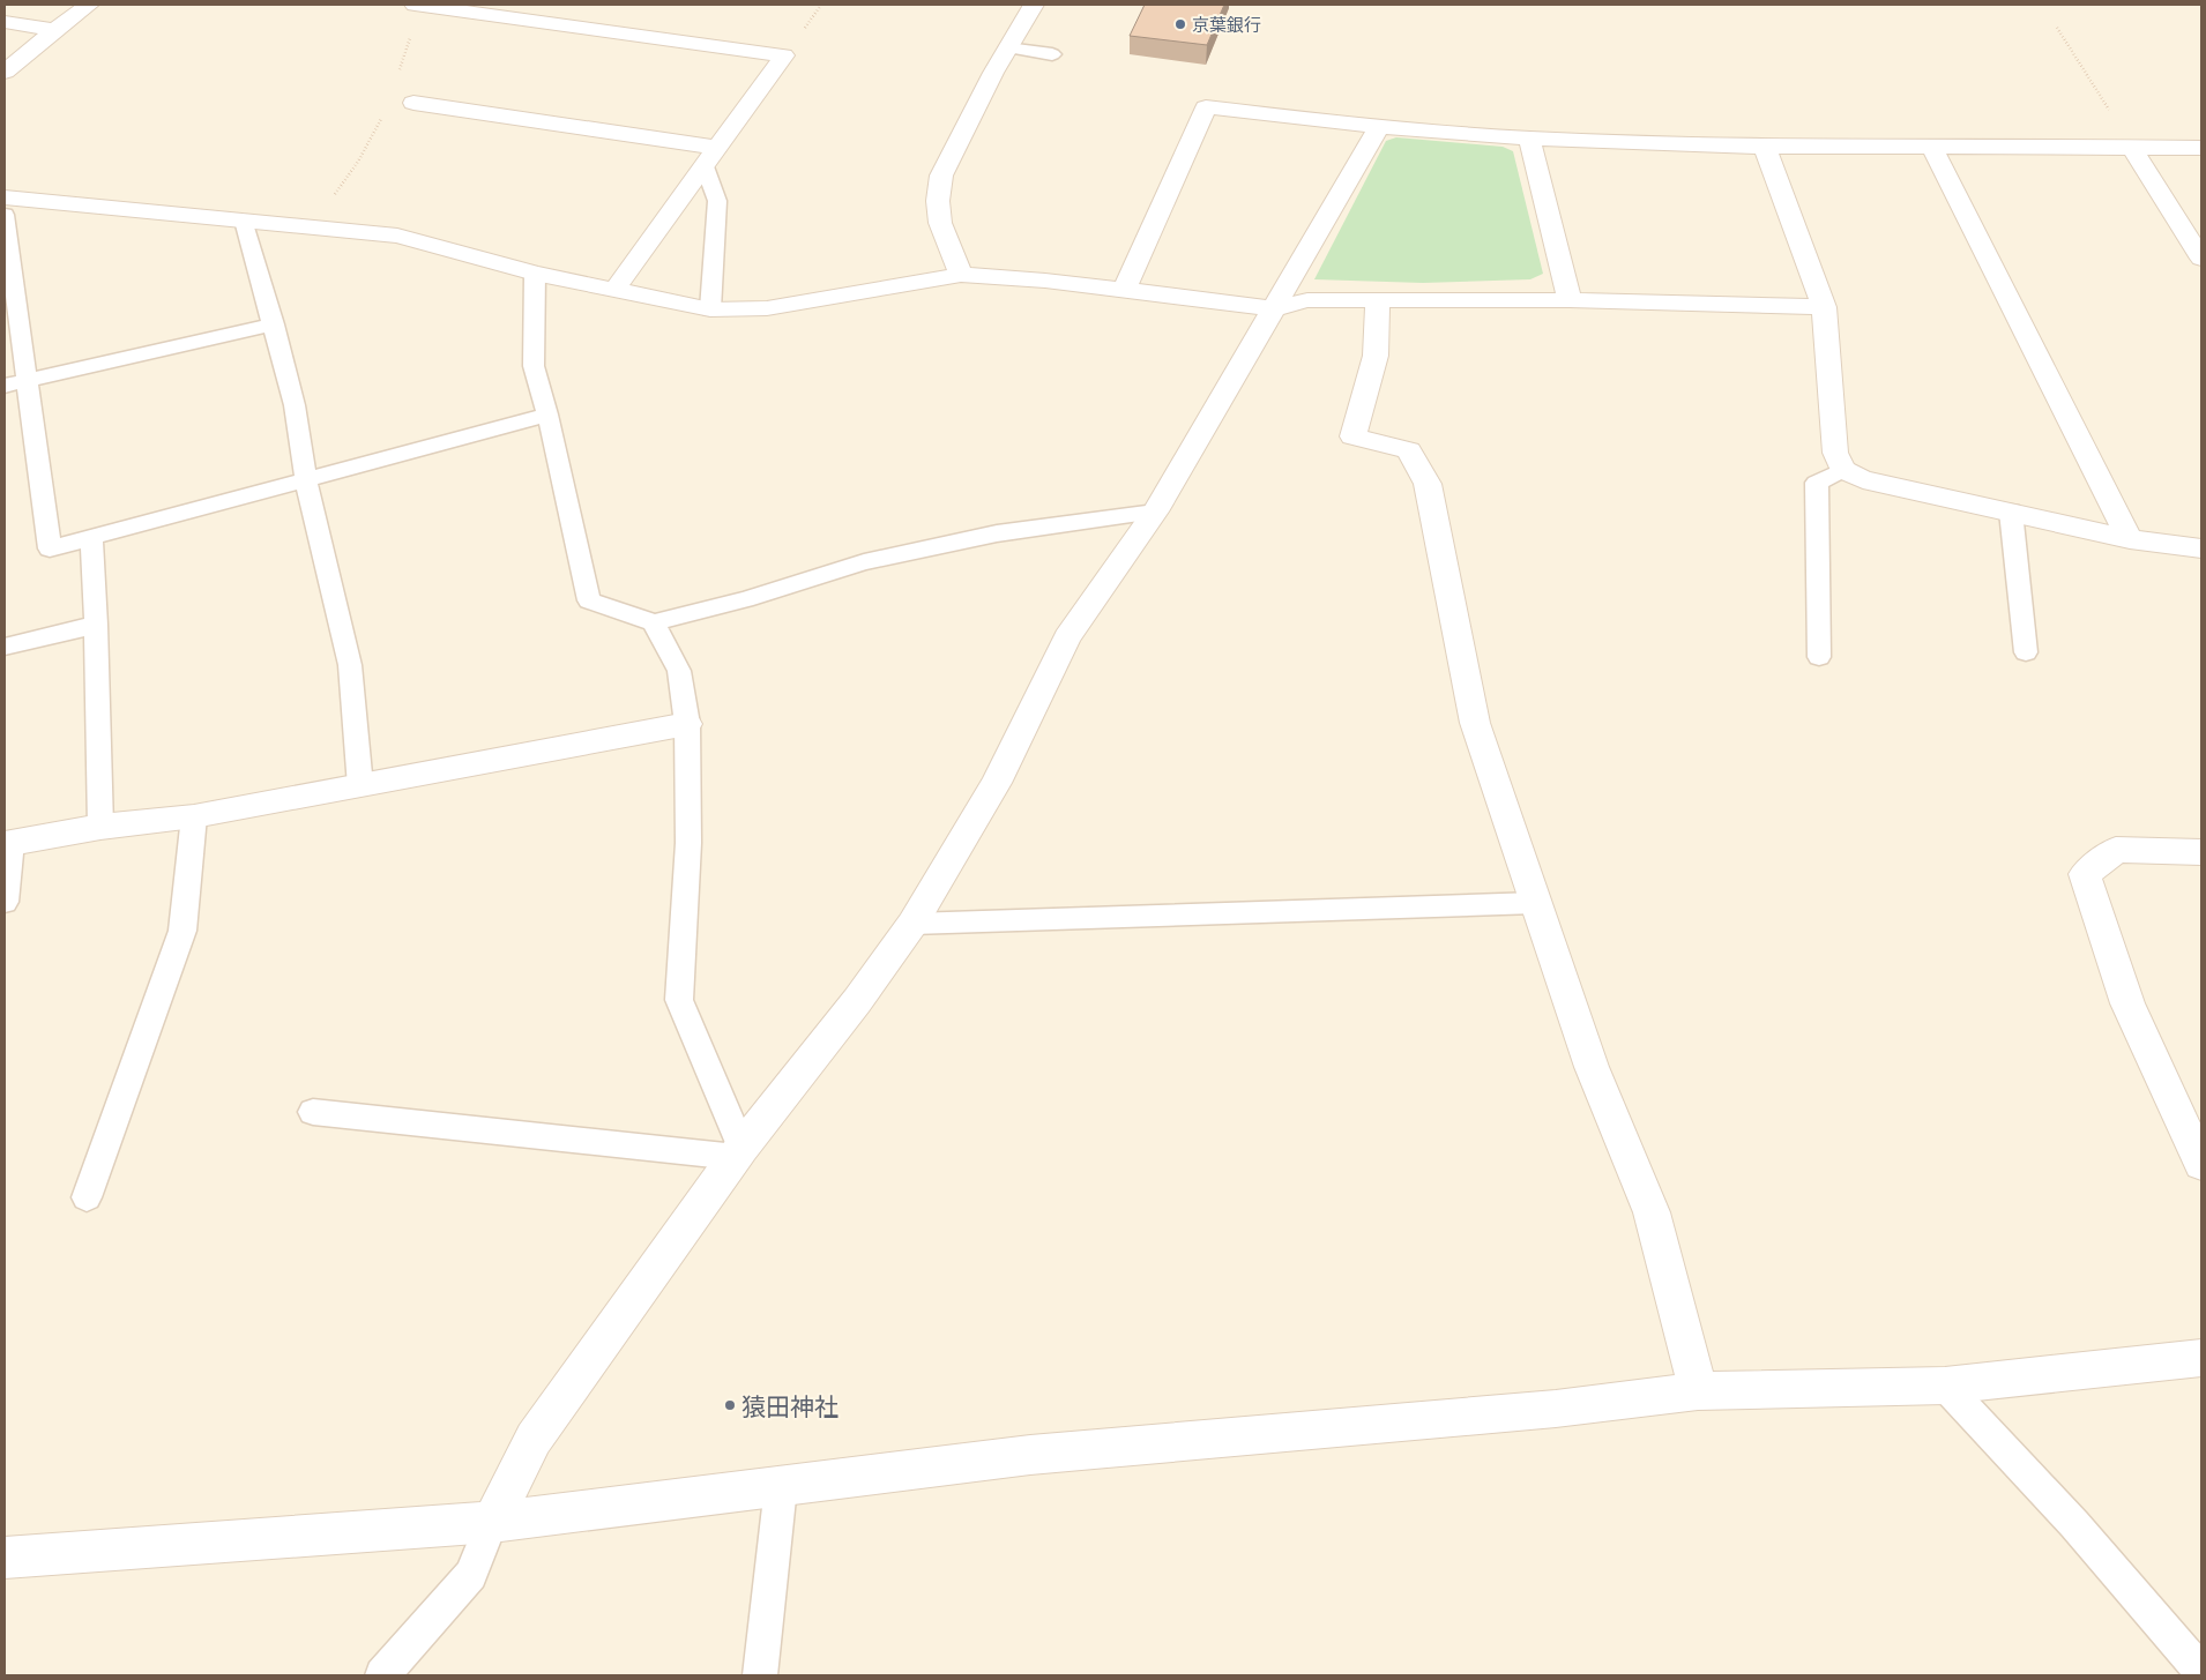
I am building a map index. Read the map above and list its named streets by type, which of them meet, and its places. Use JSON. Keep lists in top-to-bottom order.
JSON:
{
  "places": ["京葉銀行", "猿田神社"]
}
